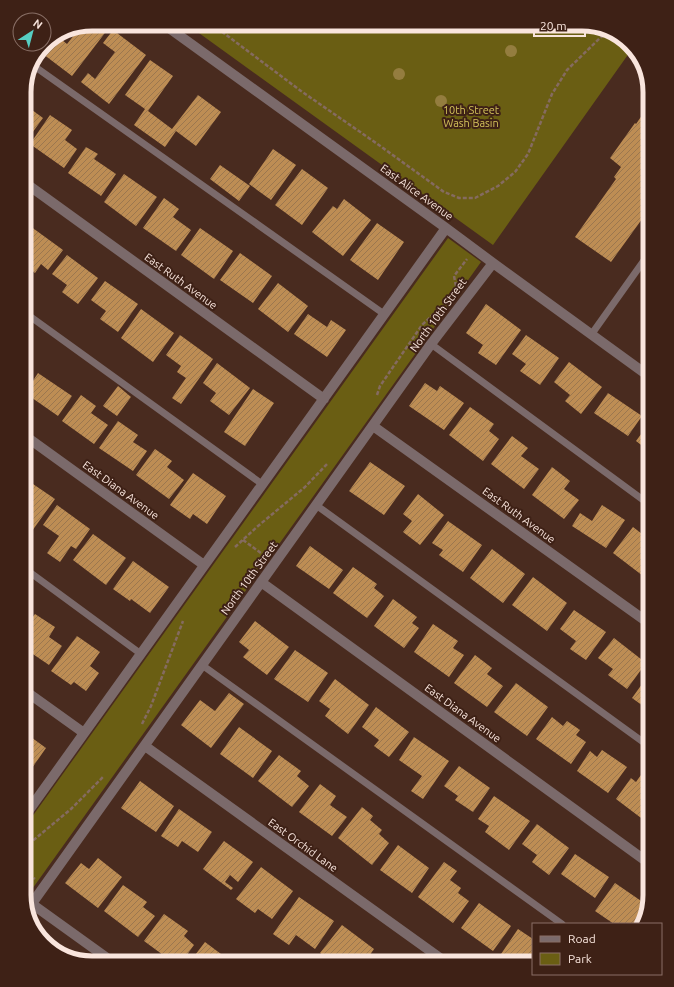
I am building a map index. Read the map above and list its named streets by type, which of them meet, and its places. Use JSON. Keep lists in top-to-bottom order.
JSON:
{
  "streets": {
    "street": [
      "East Alice Avenue",
      "East Ruth Avenue",
      "North 10th Street",
      "East Diana Avenue",
      "East Orchid Lane"
    ]
  },
  "crossings": [
    ["East Alice Avenue", "North 10th Street"],
    ["East Ruth Avenue", "North 10th Street"],
    ["North 10th Street", "East Diana Avenue"],
    ["North 10th Street", "East Orchid Lane"]
  ],
  "parks": ["10th Street Wash Basin"],
  "legend": ["Road", "Park"],
  "scale_bar": "20 m",
  "north": "top right"
}
